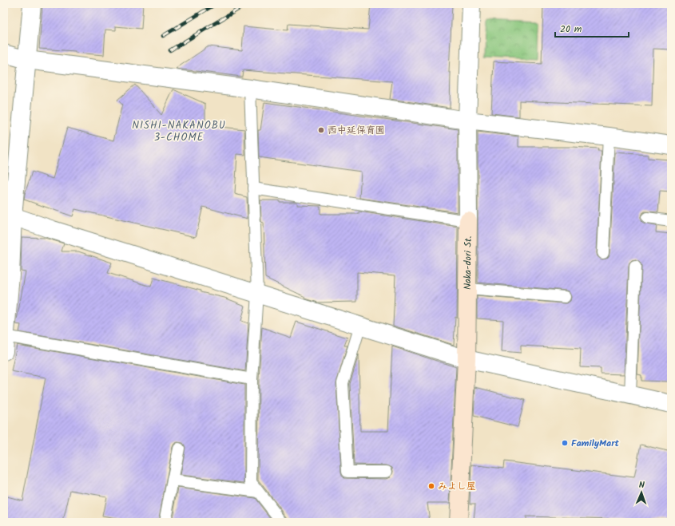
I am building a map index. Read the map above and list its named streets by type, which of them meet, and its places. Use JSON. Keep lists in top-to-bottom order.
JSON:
{
  "streets": {
    "street": ["Naka-dori St."]
  },
  "districts": ["NISHI-NAKANOBU 3-CHOME"],
  "places": ["西中延保育園", "FamilyMart", "みよし屋"],
  "scale_bar": "20 m",
  "north": "top"
}
